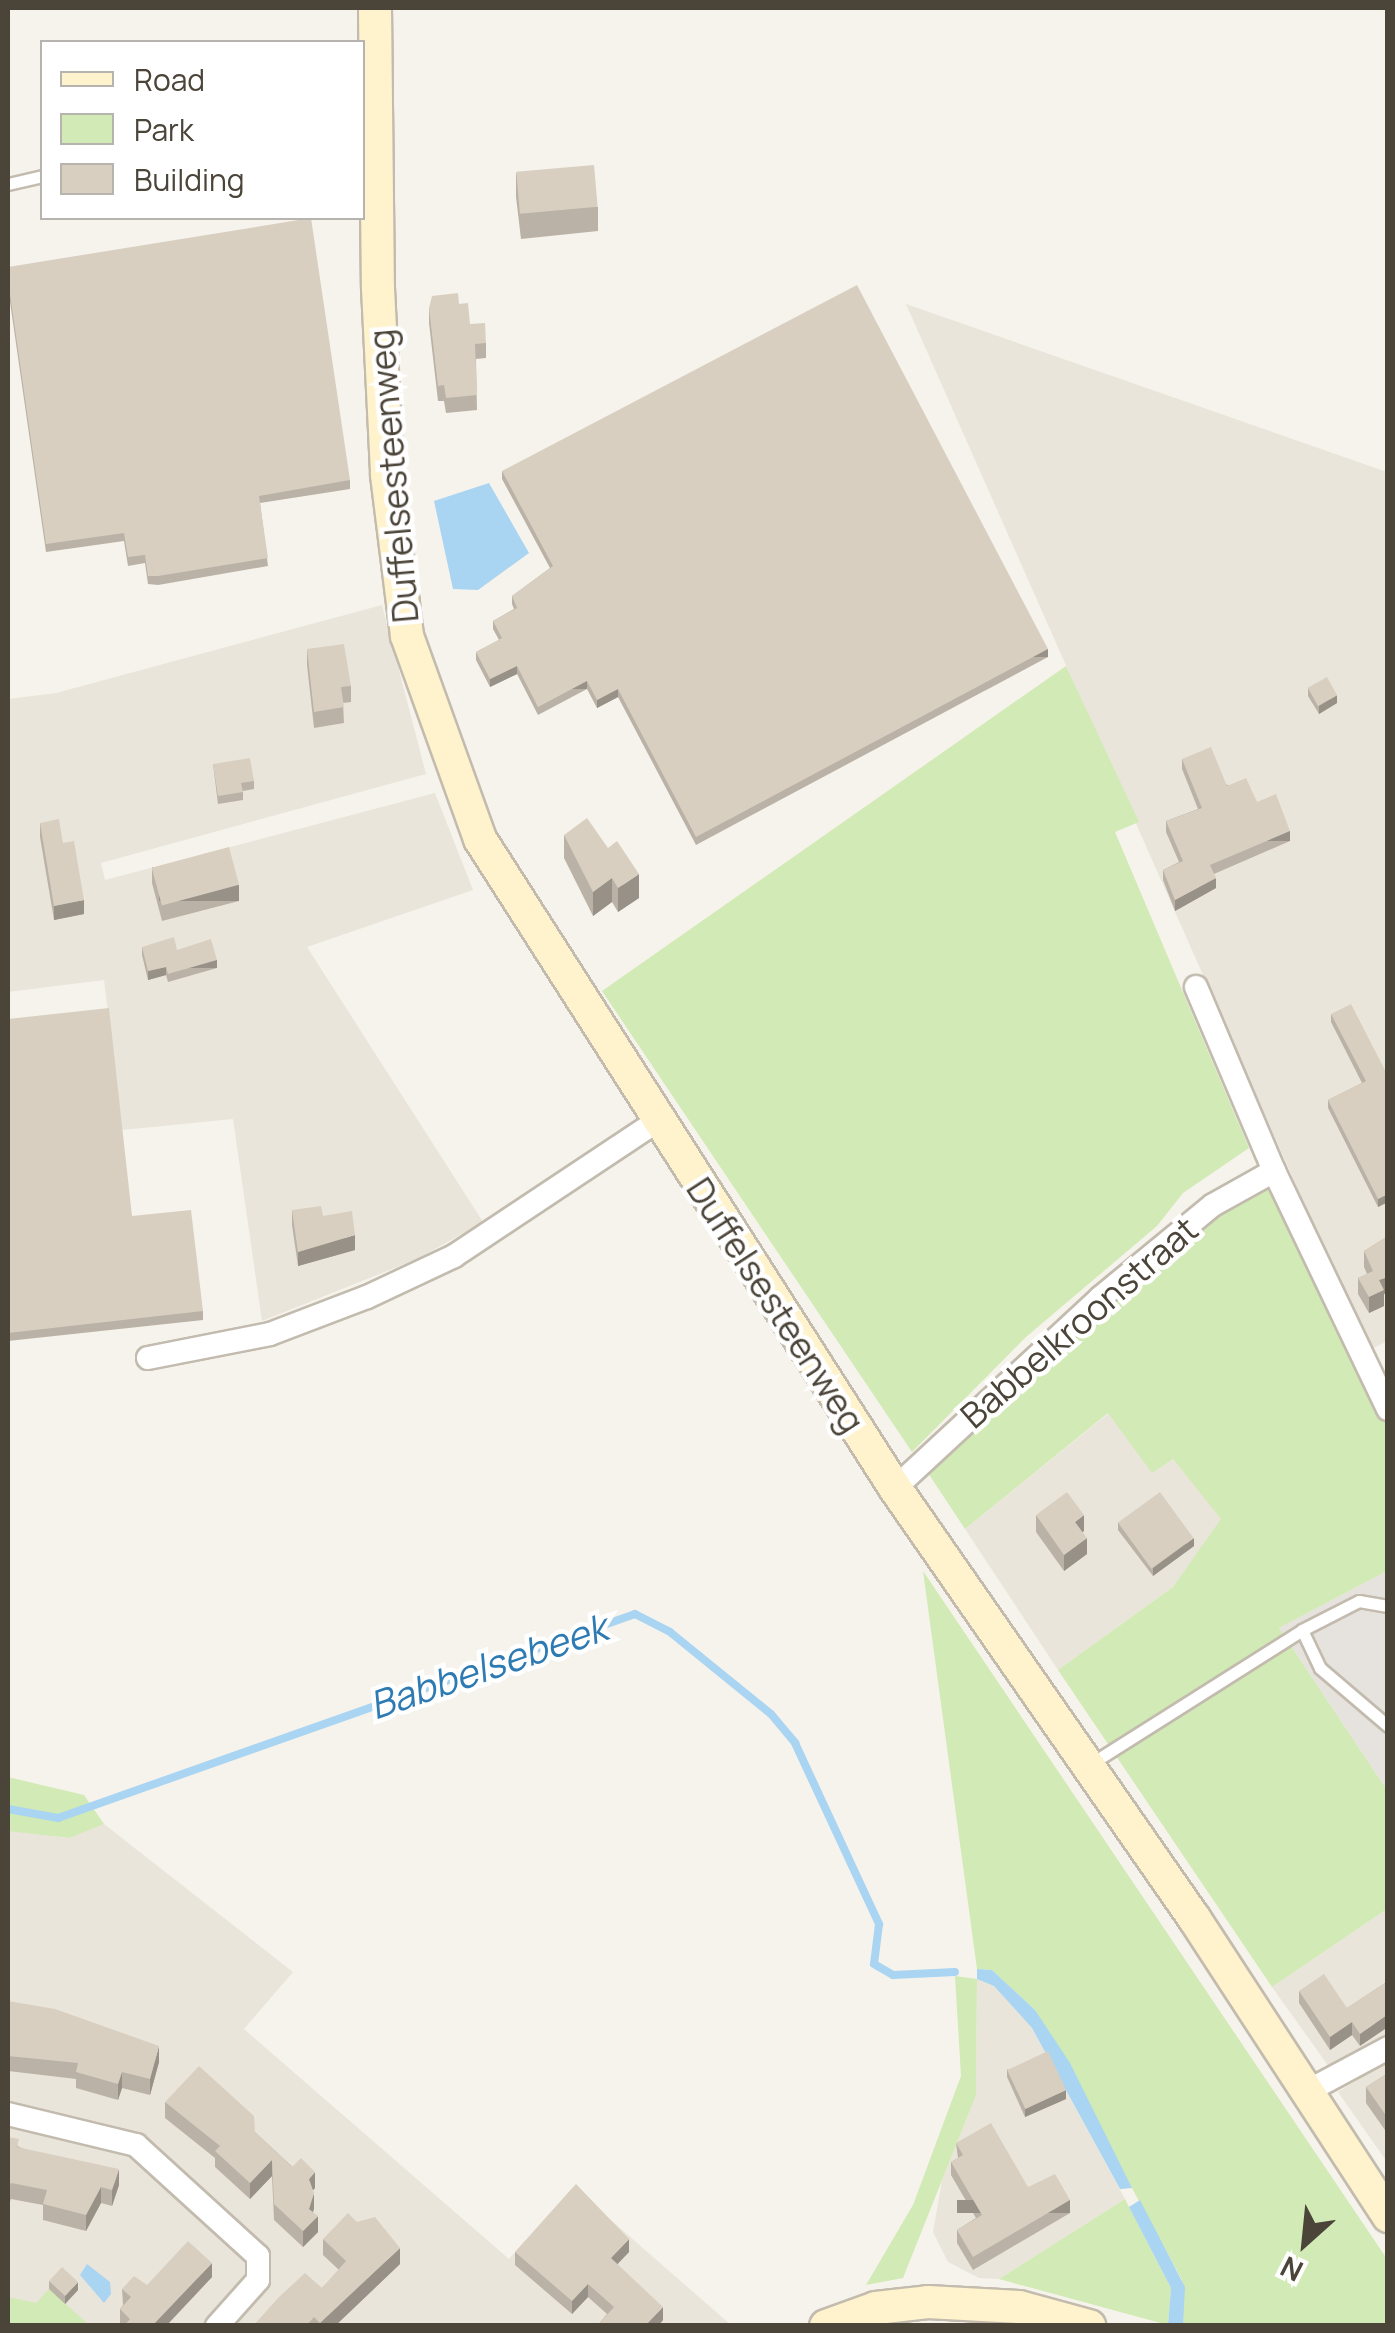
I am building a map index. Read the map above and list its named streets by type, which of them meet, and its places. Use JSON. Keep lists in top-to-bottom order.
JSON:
{
  "streets": {
    "street": ["Duffelsesteenweg", "Babbelkroonstraat"]
  },
  "crossings": [
    ["Duffelsesteenweg", "Babbelkroonstraat"]
  ],
  "water": ["Babbelsebeek"],
  "legend": ["Road", "Park", "Building"],
  "north": "bottom left"
}
